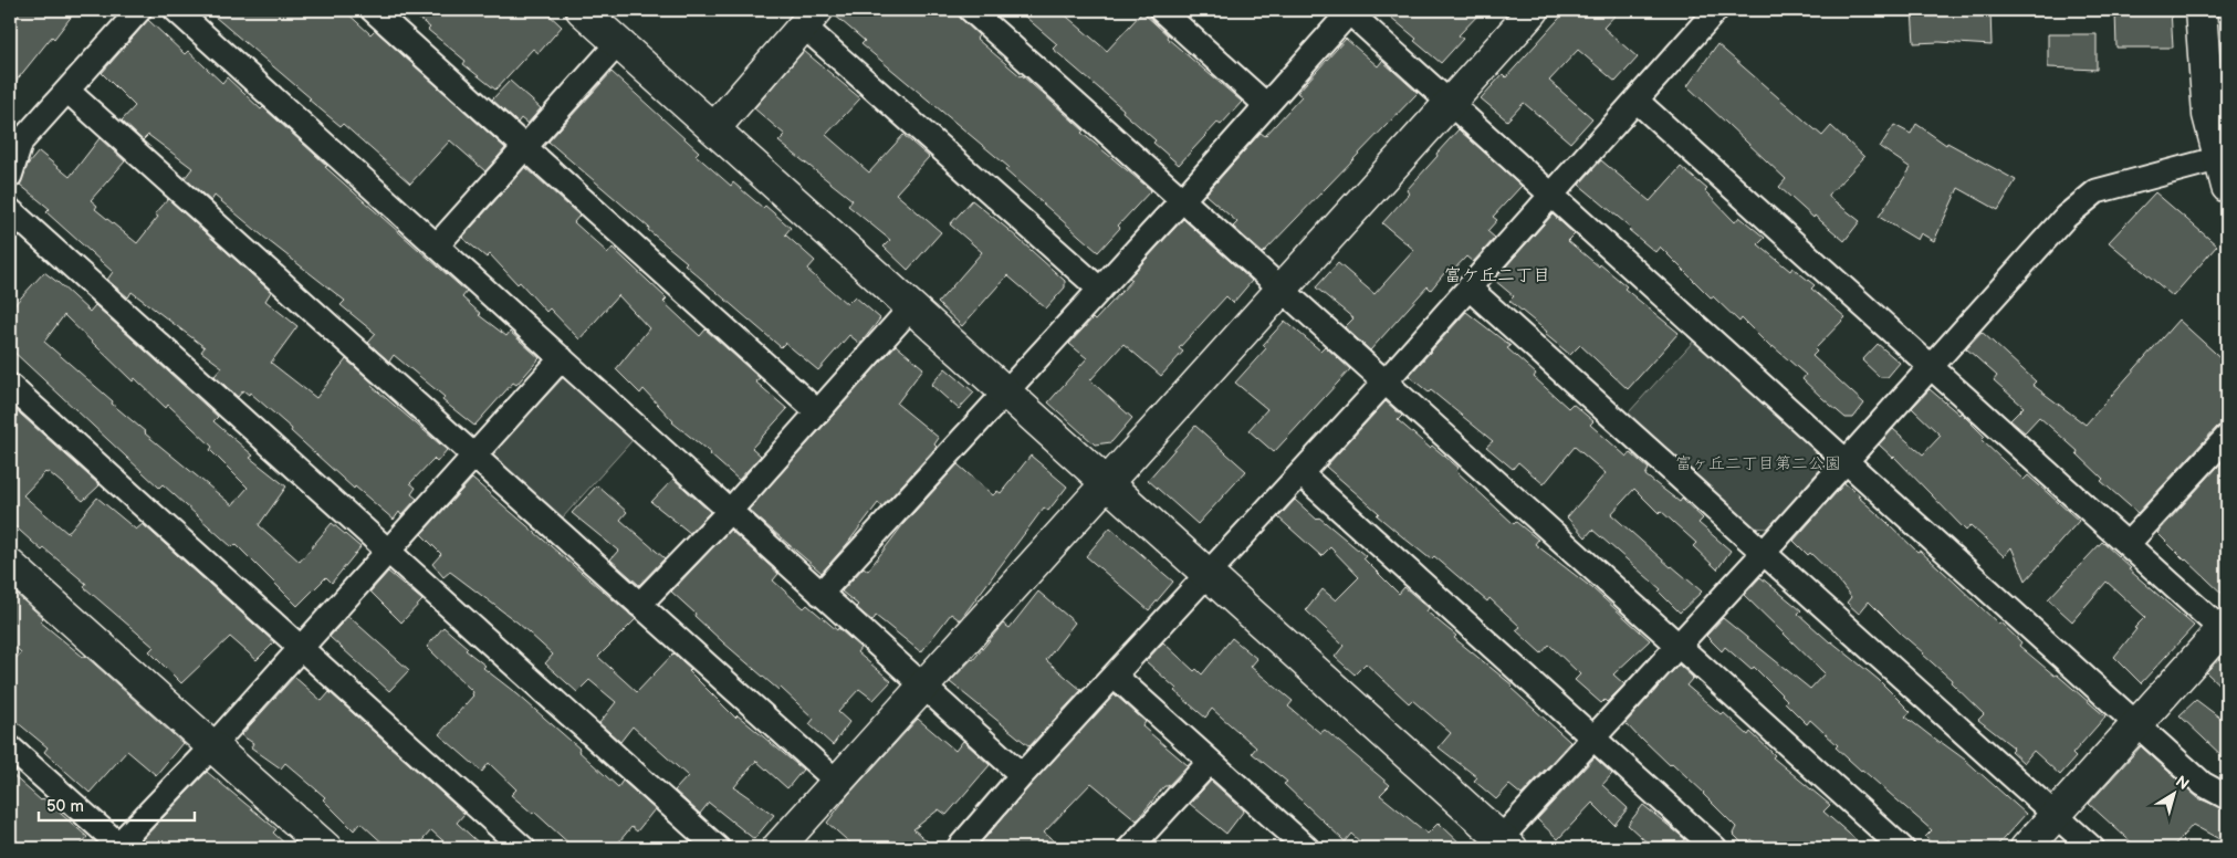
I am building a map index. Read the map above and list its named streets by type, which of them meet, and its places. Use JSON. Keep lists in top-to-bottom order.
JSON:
{
  "districts": ["富ケ丘二丁目"],
  "parks": ["富ヶ丘二丁目第二公園"],
  "scale_bar": "50 m",
  "north": "top right"
}
